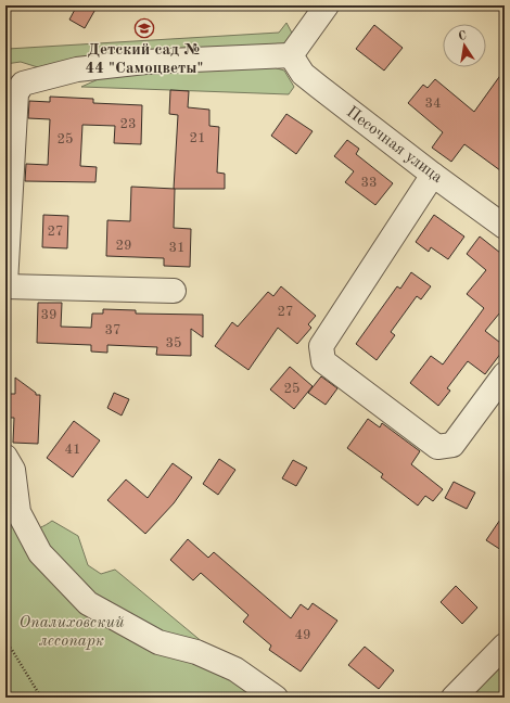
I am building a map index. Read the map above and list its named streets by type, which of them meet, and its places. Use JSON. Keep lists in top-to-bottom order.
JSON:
{
  "streets": {
    "street": ["Песочная улица"]
  },
  "parks": ["Опалиховский лесопарк"],
  "places": {
    "school or university": ["Детский сад № 44 \"Самоцветы\""]
  },
  "house_numbers": [
    "34",
    "23",
    "21",
    "25",
    "33",
    "27",
    "29",
    "31",
    "27",
    "39",
    "37",
    "35",
    "25",
    "41",
    "49"
  ],
  "north": "top"
}
